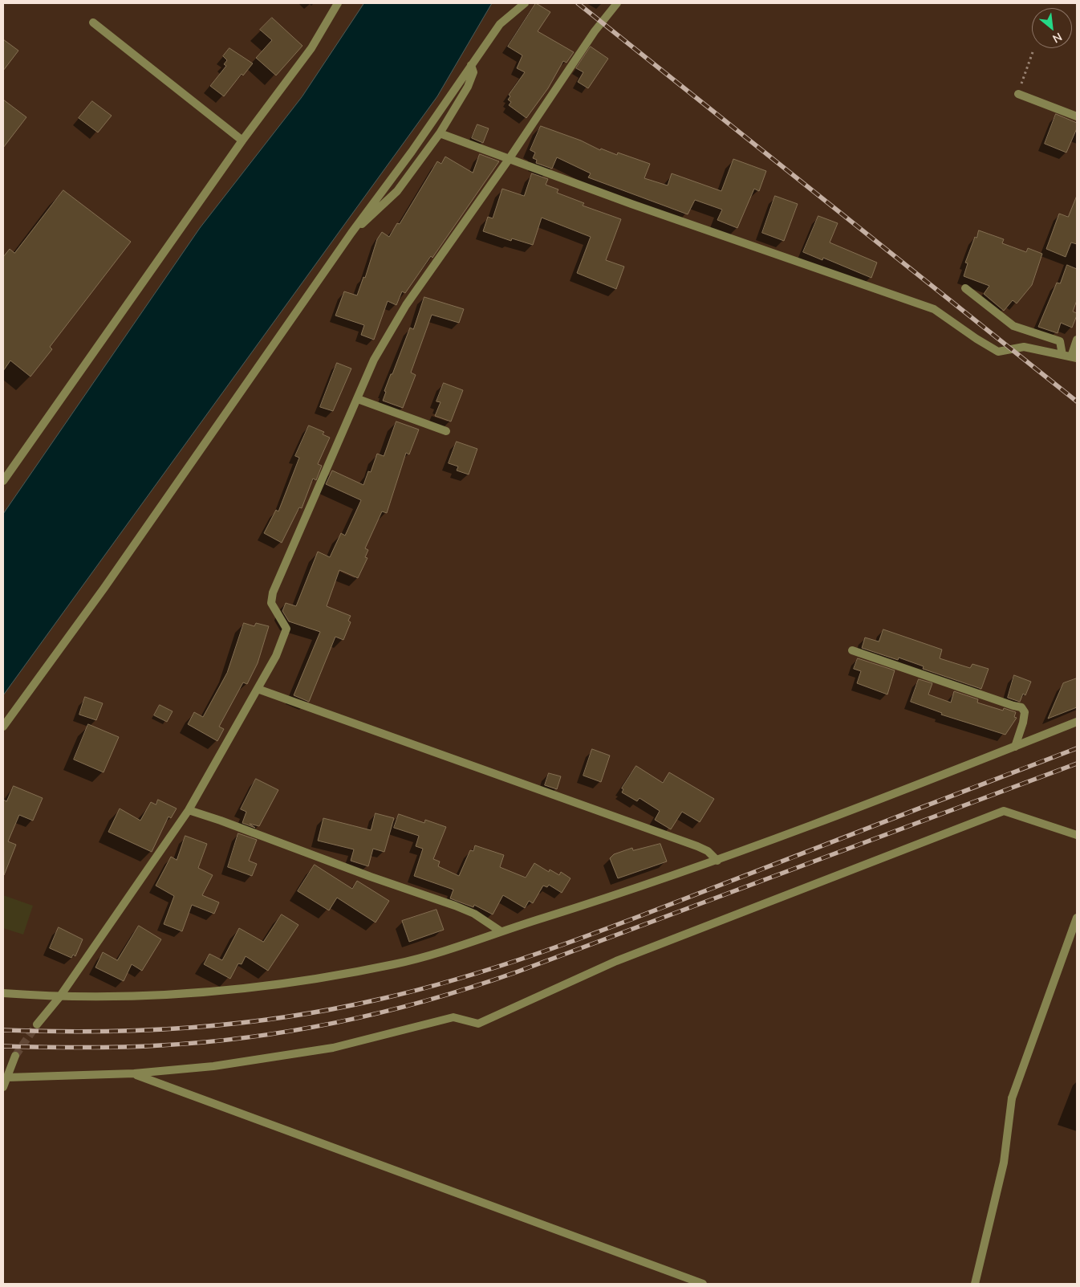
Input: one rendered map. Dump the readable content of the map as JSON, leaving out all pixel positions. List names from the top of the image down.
{
  "north": "bottom right"
}
